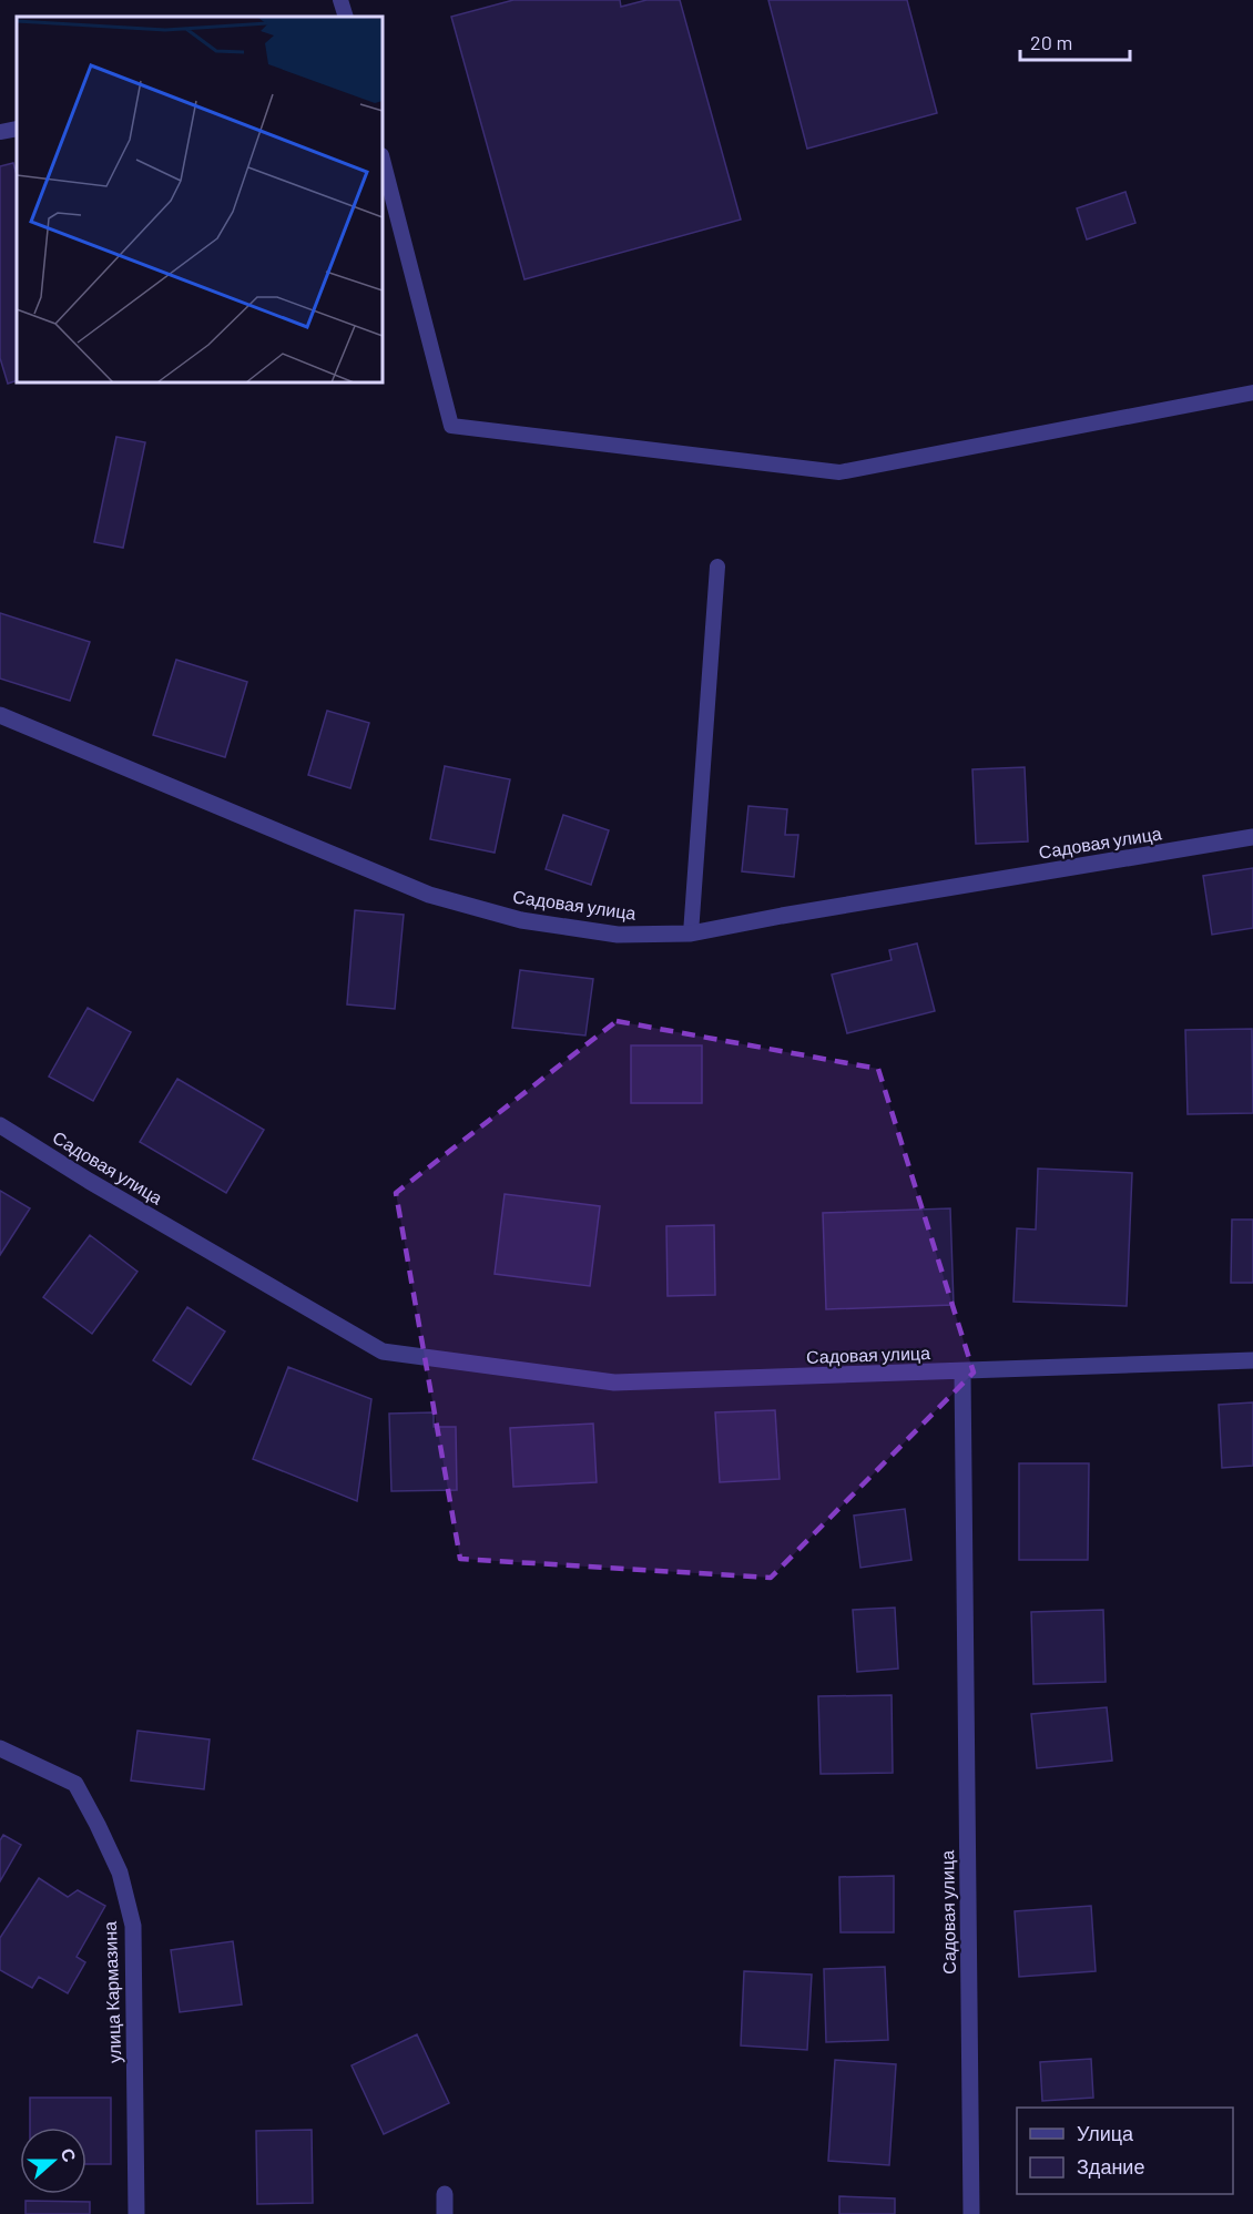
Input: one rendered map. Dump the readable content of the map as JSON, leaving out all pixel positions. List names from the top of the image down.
{
  "streets": {
    "street": ["Садовая улица", "улица Кармазина"]
  },
  "legend": ["Улица", "Здание"],
  "scale_bar": "20 m",
  "north": "right"
}
